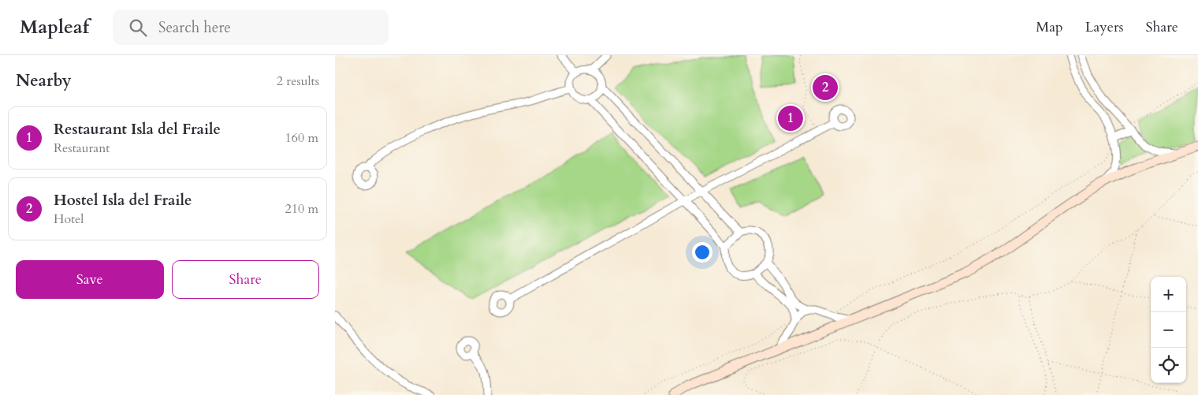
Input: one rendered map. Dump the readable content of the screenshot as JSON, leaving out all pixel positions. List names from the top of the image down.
{
  "page": {
    "header": "Mapleaf",
    "search": "Search here",
    "nav": ["Map", "Layers", "Share"],
    "heading": ["Nearby", "2 results"],
    "pins": ["2", "1"],
    "list": [
      {
        "mark": "1",
        "name": "Restaurant Isla del Fraile",
        "note": "Restaurant",
        "value": "160 m"
      },
      {
        "mark": "2",
        "name": "Hostel Isla del Fraile",
        "note": "Hotel",
        "value": "210 m"
      }
    ],
    "buttons": ["Save", "Share"],
    "map_buttons": ["+", "−"]
  }
}
